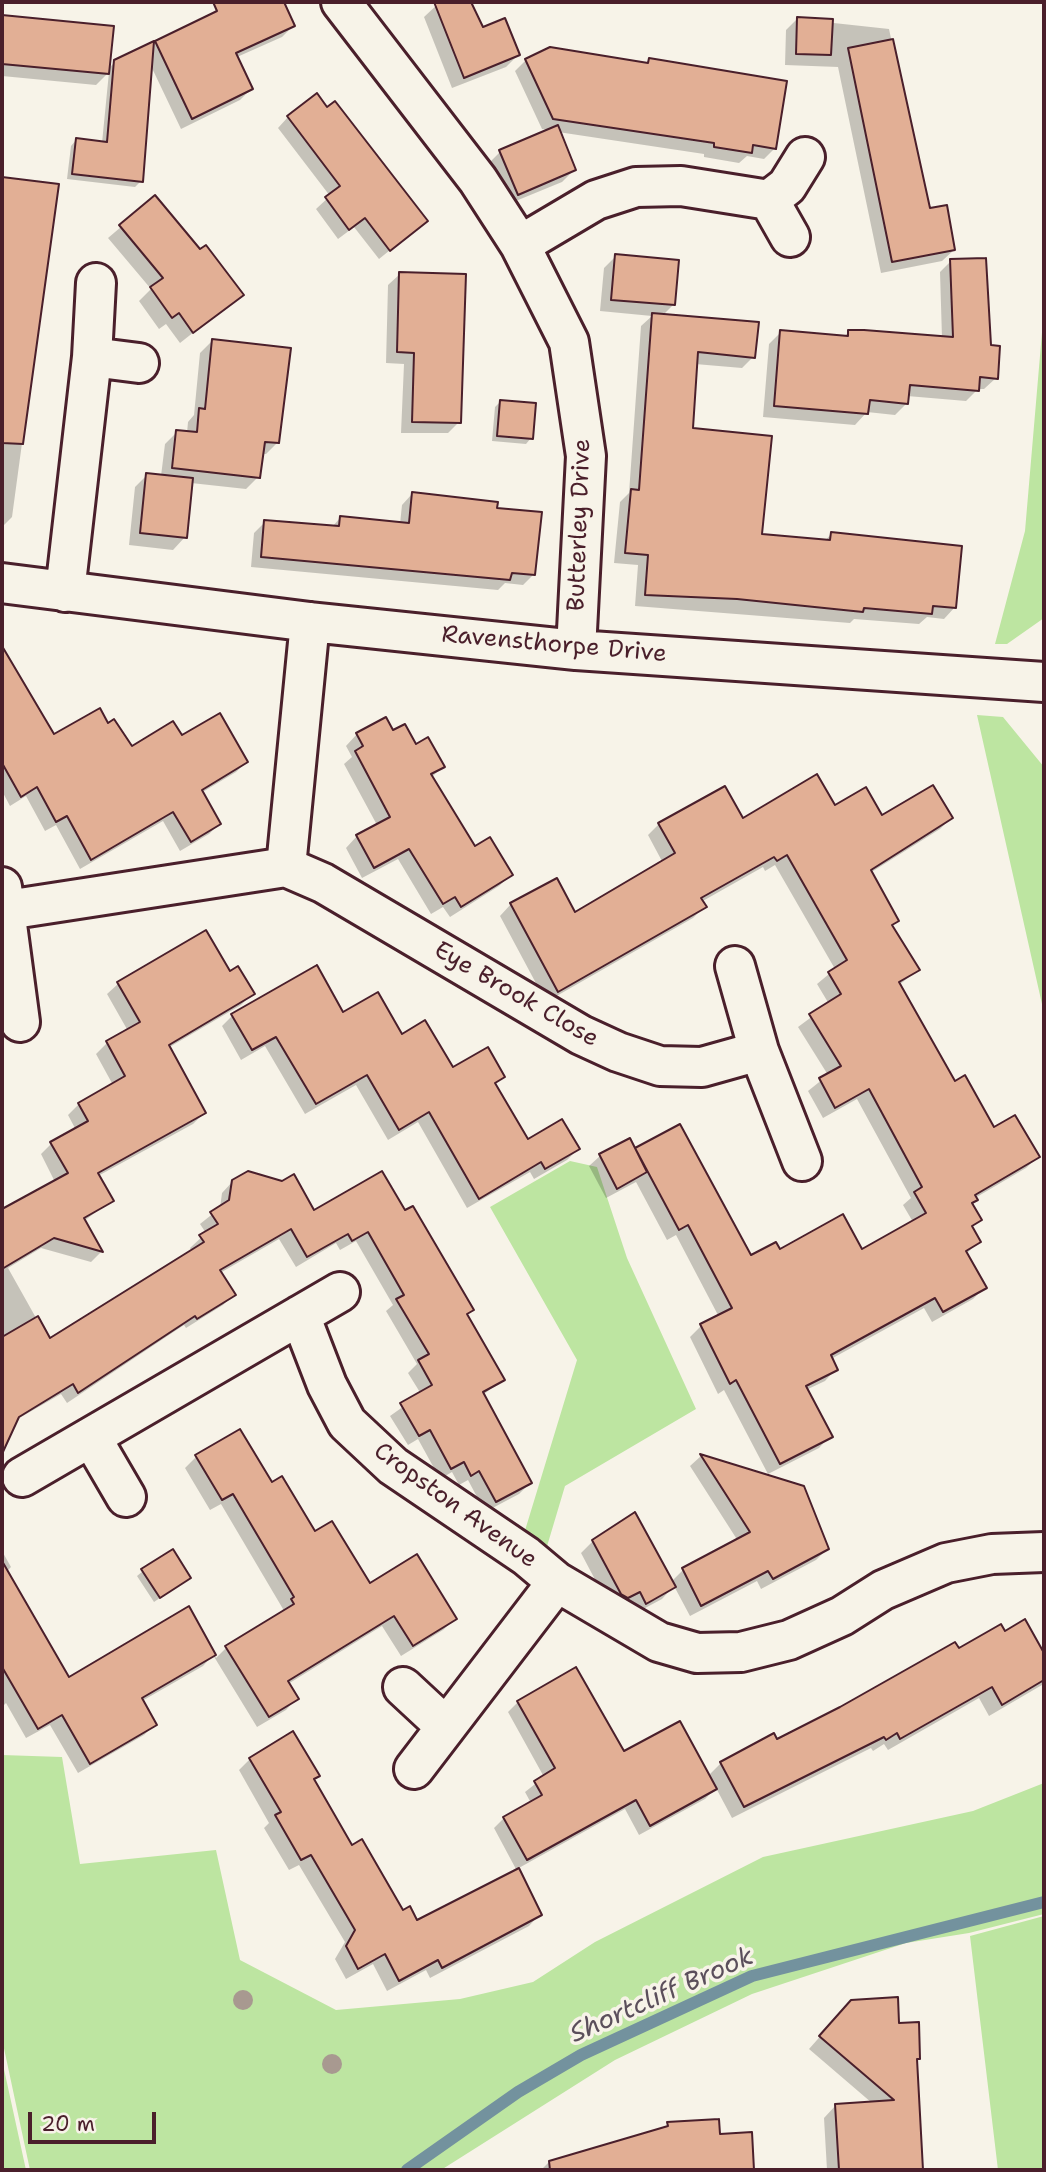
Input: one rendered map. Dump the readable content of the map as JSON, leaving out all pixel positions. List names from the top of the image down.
{
  "streets": {
    "street": [
      "Butterley Drive",
      "Ravensthorpe Drive",
      "Eye Brook Close",
      "Cropston Avenue"
    ]
  },
  "crossings": [
    ["Butterley Drive", "Ravensthorpe Drive"]
  ],
  "water": ["Shortcliff Brook"],
  "scale_bar": "20 m"
}
